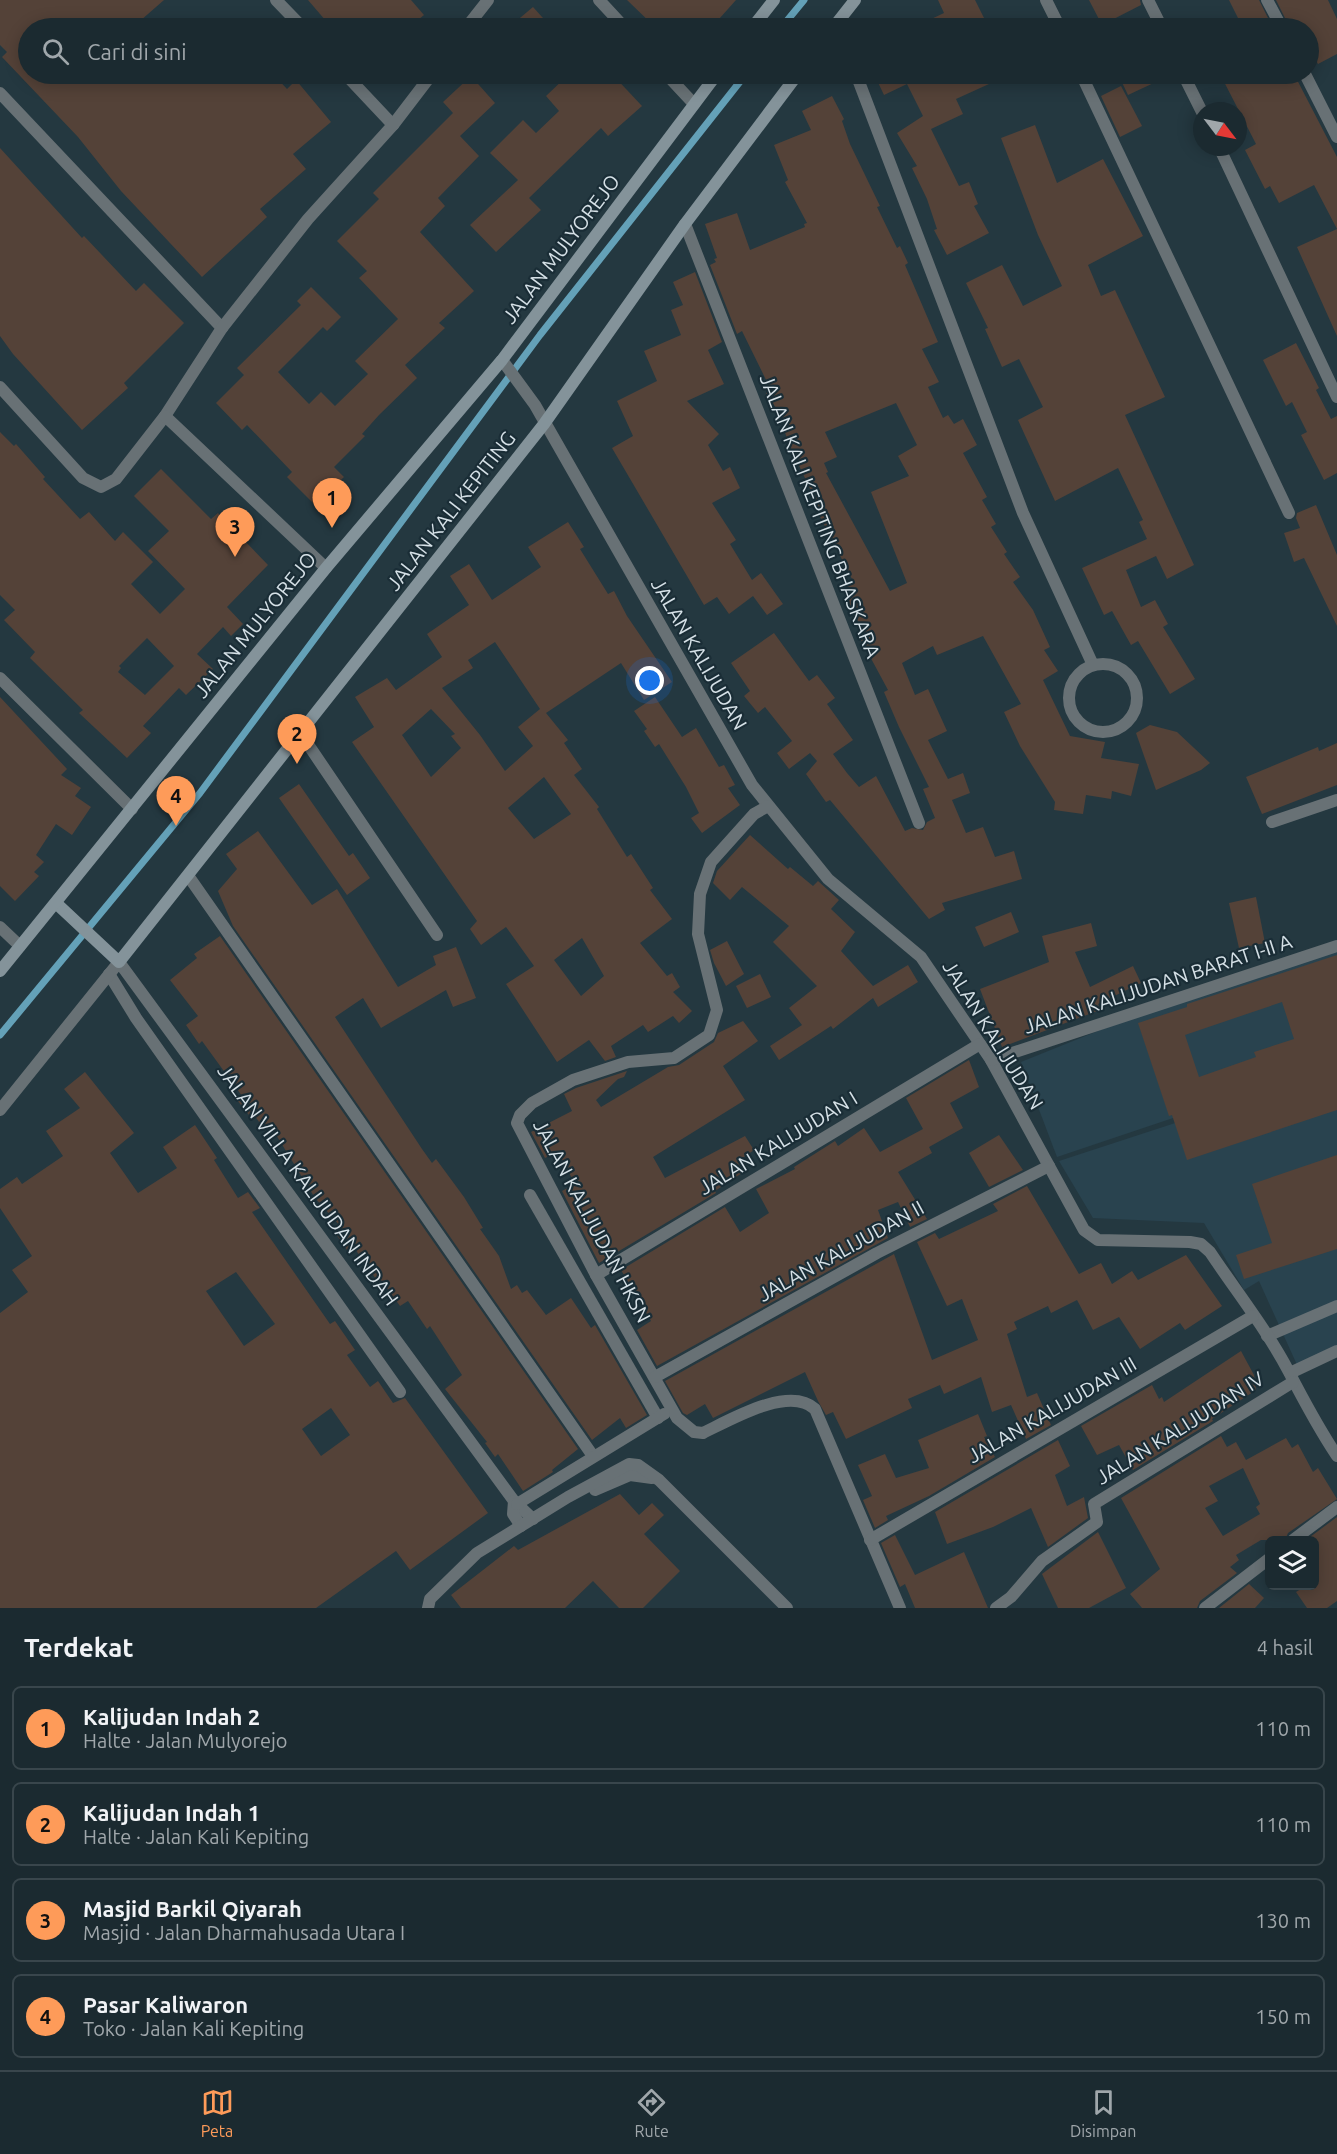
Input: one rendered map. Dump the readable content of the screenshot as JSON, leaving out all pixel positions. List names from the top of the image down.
{
  "streets": {
    "main road": ["JALAN MULYOREJO", "JALAN KALI KEPITING", "JALAN VILLA KALIJUDAN INDAH"],
    "street": [
      "JALAN KALI KEPITING BHASKARA",
      "JALAN KALIJUDAN",
      "JALAN KALIJUDAN BARAT I-II A",
      "JALAN KALIJUDAN I",
      "JALAN KALIJUDAN HKSN",
      "JALAN KALIJUDAN II",
      "JALAN KALIJUDAN III",
      "JALAN KALIJUDAN IV"
    ]
  },
  "crossings": [
    ["JALAN MULYOREJO", "JALAN KALIJUDAN"],
    ["JALAN MULYOREJO", "JALAN VILLA KALIJUDAN INDAH"],
    ["JALAN KALI KEPITING", "JALAN KALI KEPITING BHASKARA"],
    ["JALAN KALI KEPITING", "JALAN KALIJUDAN"],
    ["JALAN KALI KEPITING", "JALAN VILLA KALIJUDAN INDAH"],
    ["JALAN KALIJUDAN", "JALAN KALIJUDAN BARAT I-II A"],
    ["JALAN KALIJUDAN", "JALAN KALIJUDAN I"],
    ["JALAN KALIJUDAN", "JALAN KALIJUDAN HKSN"],
    ["JALAN KALIJUDAN", "JALAN KALIJUDAN II"],
    ["JALAN KALIJUDAN", "JALAN KALIJUDAN III"],
    ["JALAN KALIJUDAN", "JALAN KALIJUDAN IV"],
    ["JALAN KALIJUDAN I", "JALAN KALIJUDAN HKSN"],
    ["JALAN KALIJUDAN HKSN", "JALAN KALIJUDAN II"],
    ["JALAN KALIJUDAN HKSN", "JALAN KALIJUDAN III"]
  ],
  "north": "bottom right",
  "page": {
    "search": "Cari di sini",
    "pins": [
      "1",
      "3",
      "2",
      "4"
    ],
    "heading": ["Terdekat", "4 hasil"],
    "list": [
      {
        "mark": "1",
        "name": "Kalijudan Indah 2",
        "note": "Halte · Jalan Mulyorejo",
        "value": "110 m"
      },
      {
        "mark": "2",
        "name": "Kalijudan Indah 1",
        "note": "Halte · Jalan Kali Kepiting",
        "value": "110 m"
      },
      {
        "mark": "3",
        "name": "Masjid Barkil Qiyarah",
        "note": "Masjid · Jalan Dharmahusada Utara I",
        "value": "130 m"
      },
      {
        "mark": "4",
        "name": "Pasar Kaliwaron",
        "note": "Toko · Jalan Kali Kepiting",
        "value": "150 m"
      }
    ],
    "nav": ["Peta", "Rute", "Disimpan"]
  }
}
